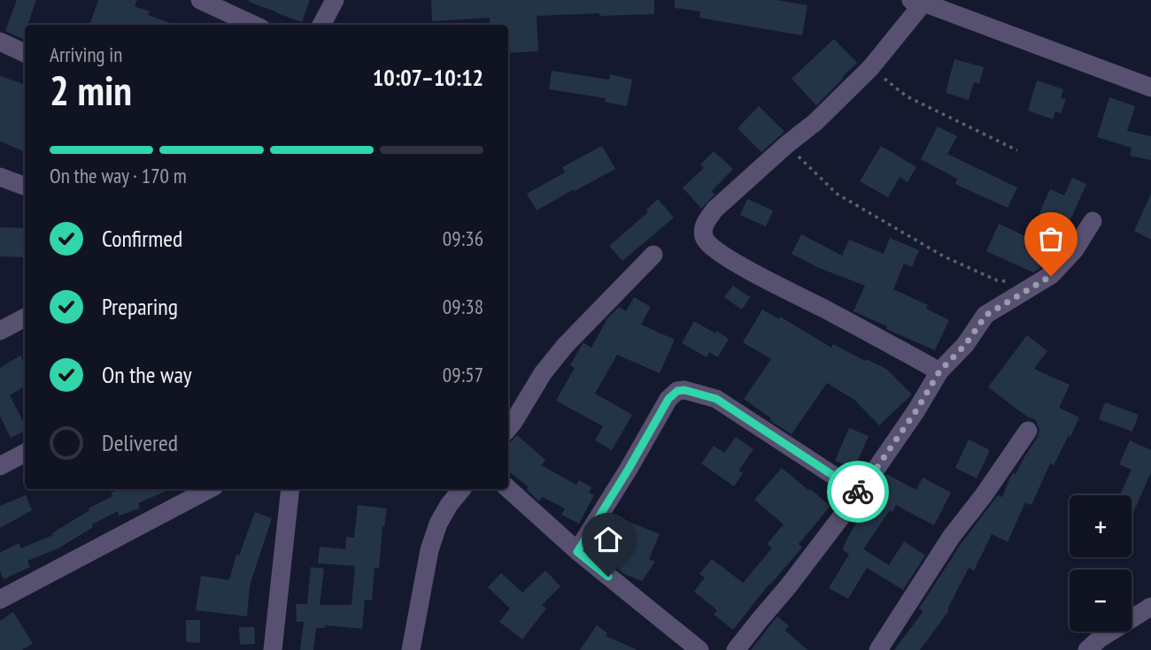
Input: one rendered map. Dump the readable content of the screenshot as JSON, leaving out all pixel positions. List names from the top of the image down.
{
  "page": {
    "heading": ["2 min", "Arriving in", "10:07–10:12"],
    "bar": "On the way · 170 m",
    "list": [
      ["Confirmed", "09:36"],
      ["Preparing", "09:38"],
      ["On the way", "09:57"],
      "Delivered"
    ],
    "map_buttons": ["+", "−"]
  }
}
